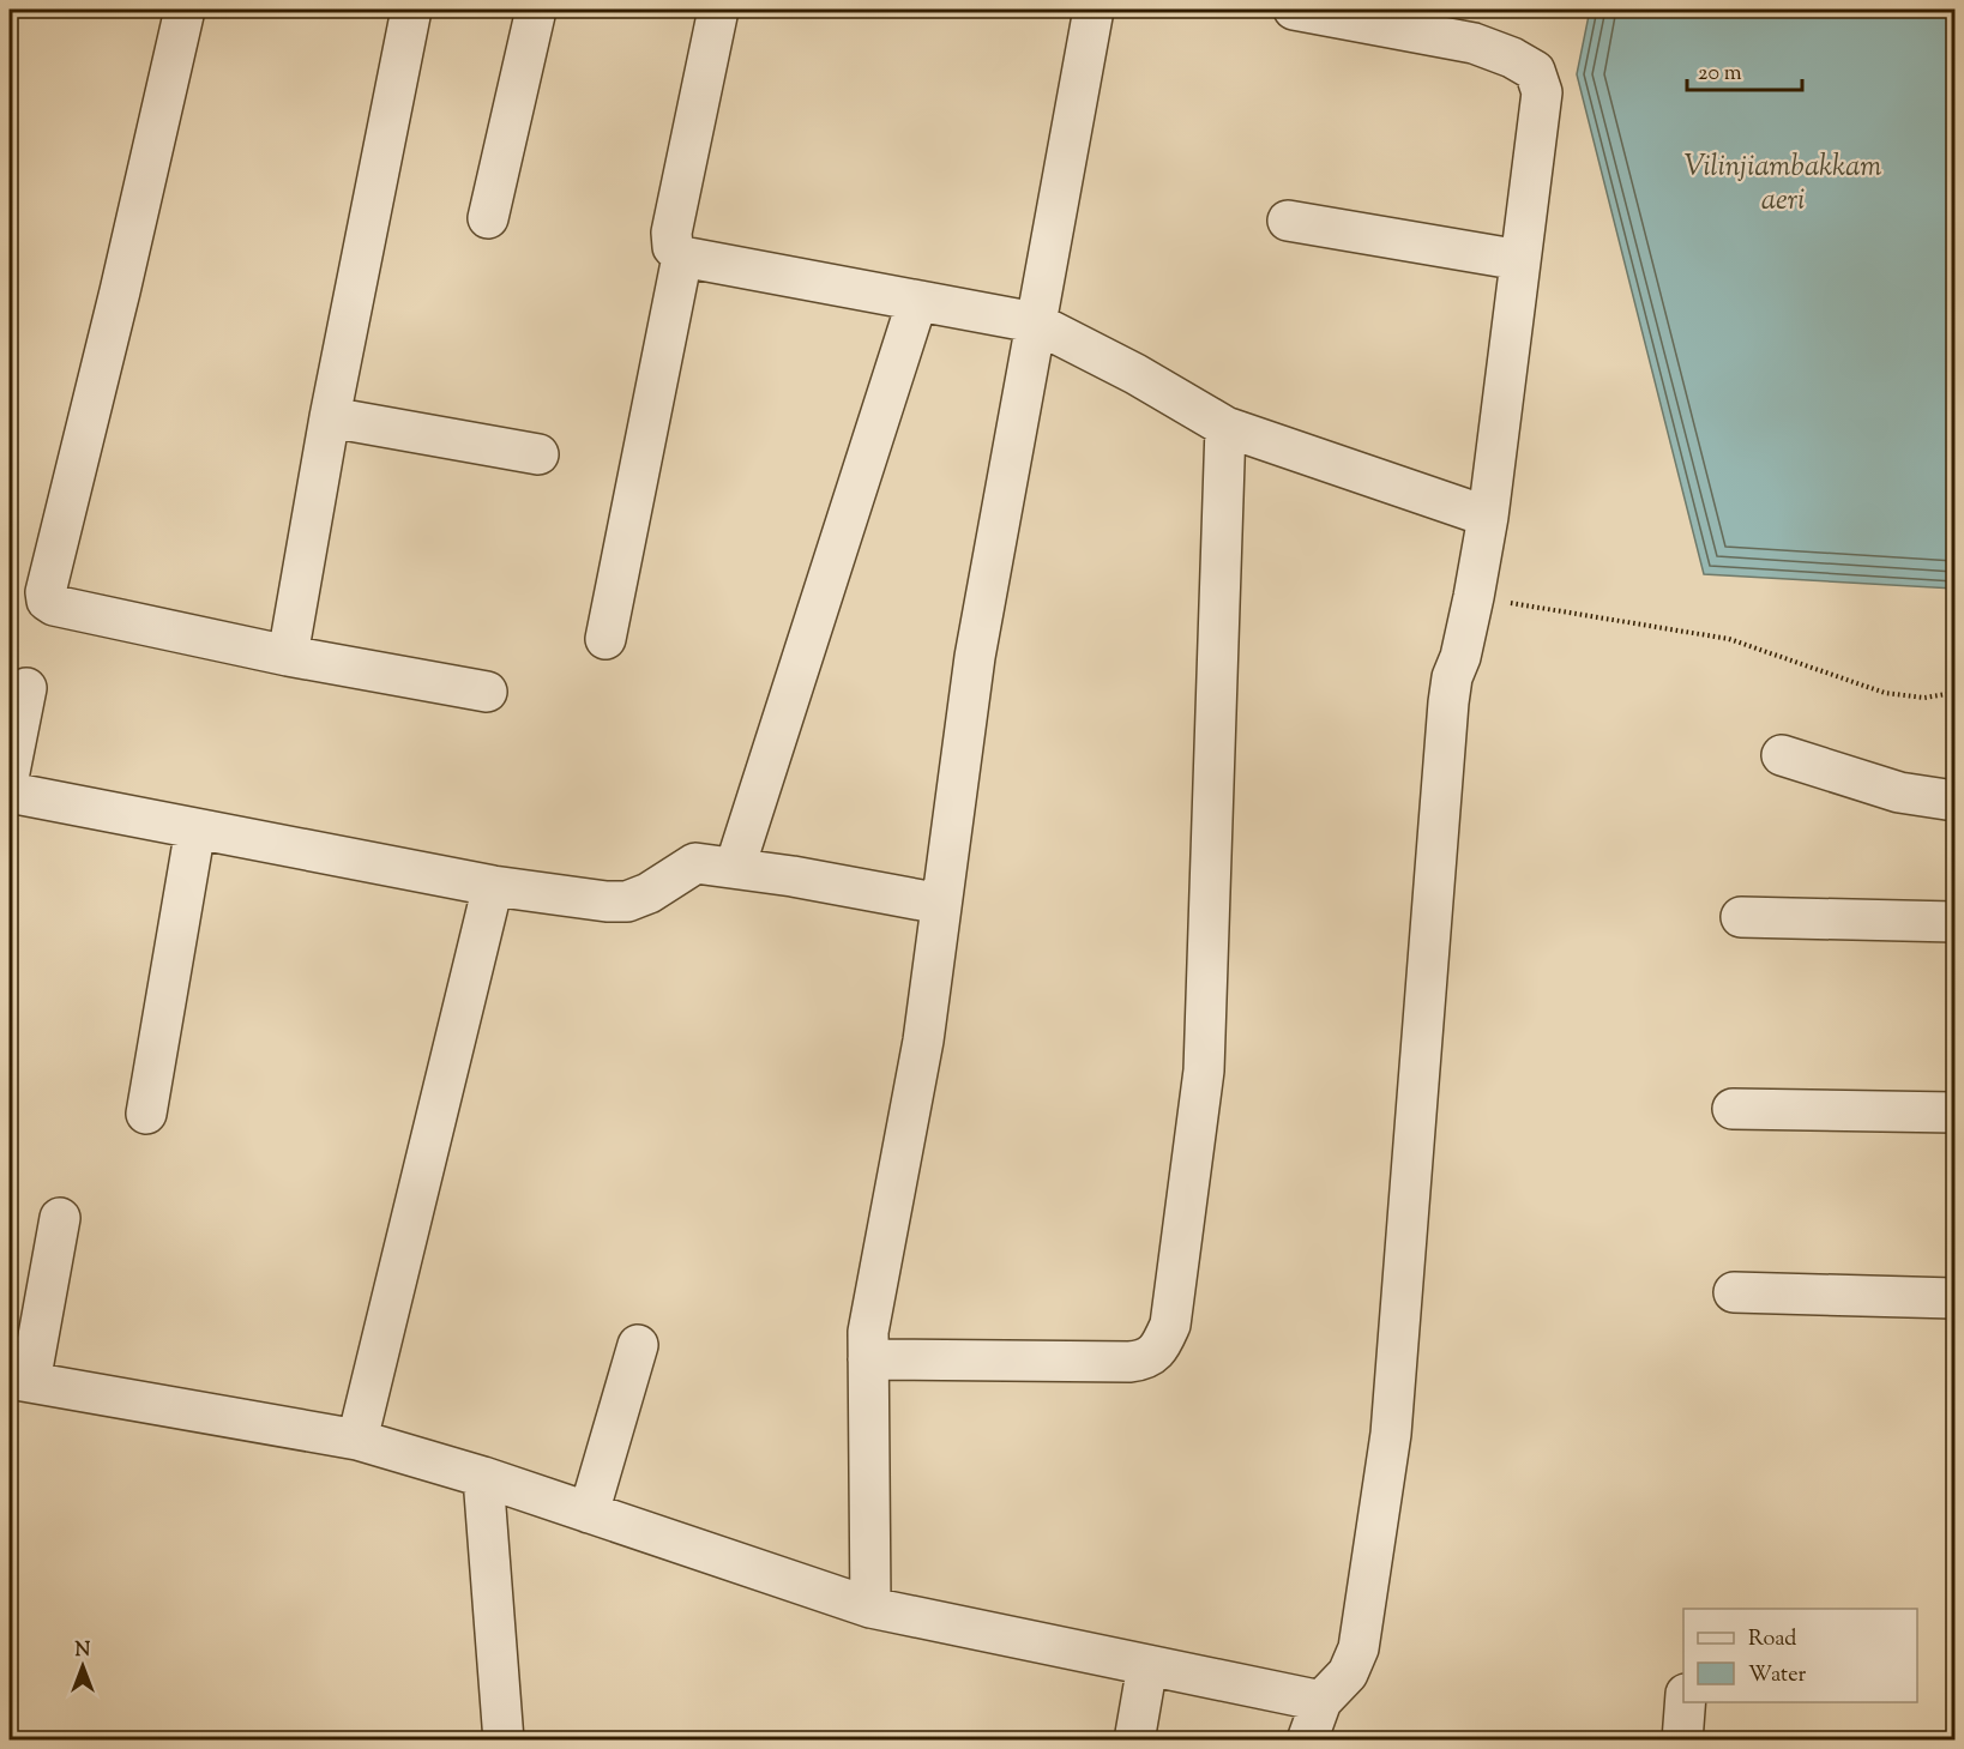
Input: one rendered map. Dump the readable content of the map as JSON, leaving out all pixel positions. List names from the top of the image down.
{
  "water": ["Vilinjiambakkam aeri"],
  "legend": ["Road", "Water"],
  "scale_bar": "20 m",
  "north": "top"
}
